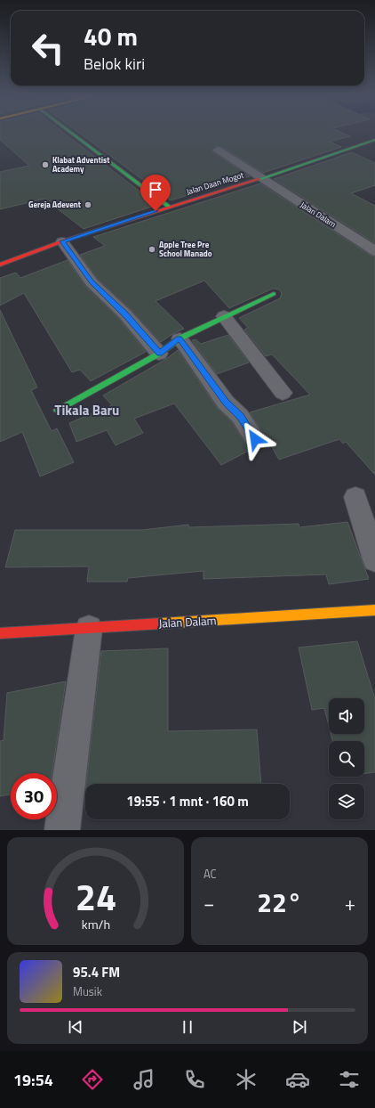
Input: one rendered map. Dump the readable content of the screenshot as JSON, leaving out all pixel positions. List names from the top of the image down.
{
  "streets": {
    "street": ["Jalan Daan Mogot", "Jalan Dalam"]
  },
  "crossings": [
    ["Jalan Daan Mogot", "Jalan Dalam"]
  ],
  "districts": ["Tikala Baru"],
  "places": ["Klabat Adventist Academy", "Gereja Adevent", "Apple Tree Pre School Manado"],
  "page": {
    "turn": ["40 m", "Belok kiri"],
    "limit": "30",
    "trip": "19:55 · 1 mnt · 160 m",
    "tile": "AC",
    "heat": ["−", "22°", "+"],
    "song": ["95.4 FM", "Musik"],
    "tabs": "19:54",
    "gauge": ["24", "km/h"]
  }
}
